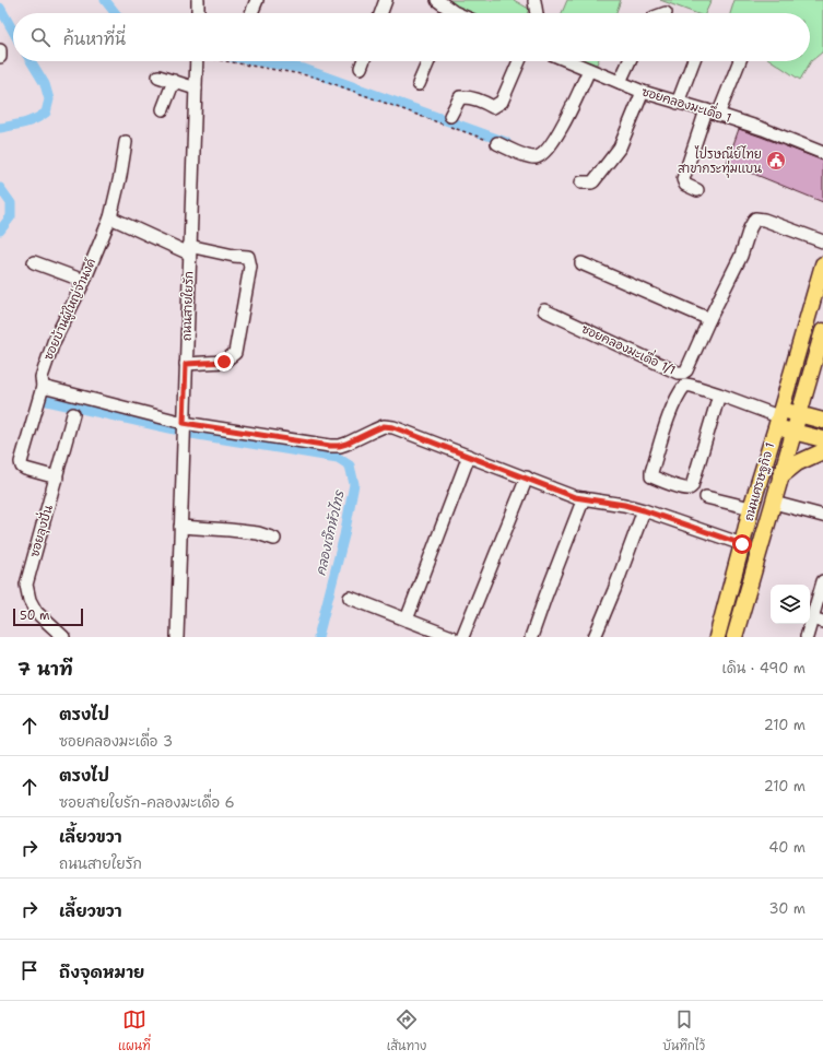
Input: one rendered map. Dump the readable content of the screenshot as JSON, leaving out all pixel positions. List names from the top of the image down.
{
  "streets": {
    "main road": ["ถนนเศรษฐกิจ 1"],
    "street": [
      "ซอยคลองมะเดื่อ 1",
      "ถนนสายใยรัก",
      "ซอยบ้านผู้ใหญ่จำนงค์",
      "ซอยคลองมะเดื่อ 1/1",
      "ซอยลุงปั่น"
    ]
  },
  "crossings": [
    ["ซอยบ้านผู้ใหญ่จำนงค์", "ซอยลุงปั่น"]
  ],
  "water": ["คลองเจ๊กหัวไทร"],
  "places": {
    "public building": ["ไปรษณีย์ไทย สาขากระทุ่มแบน"]
  },
  "scale_bar": "50 m",
  "page": {
    "search": "ค้นหาที่นี่",
    "scale": "50 m",
    "heading": ["7 นาที", "เดิน · 490 m"],
    "list": [
      ["ตรงไป", "ซอยคลองมะเดื่อ 3", "210 m"],
      ["ตรงไป", "ซอยสายใยรัก-คลองมะเดื่อ 6", "210 m"],
      ["เลี้ยวขวา", "ถนนสายใยรัก", "40 m"],
      ["เลี้ยวขวา", "30 m"],
      "ถึงจุดหมาย"
    ],
    "nav": ["แผนที่", "เส้นทาง", "บันทึกไว้"]
  }
}
